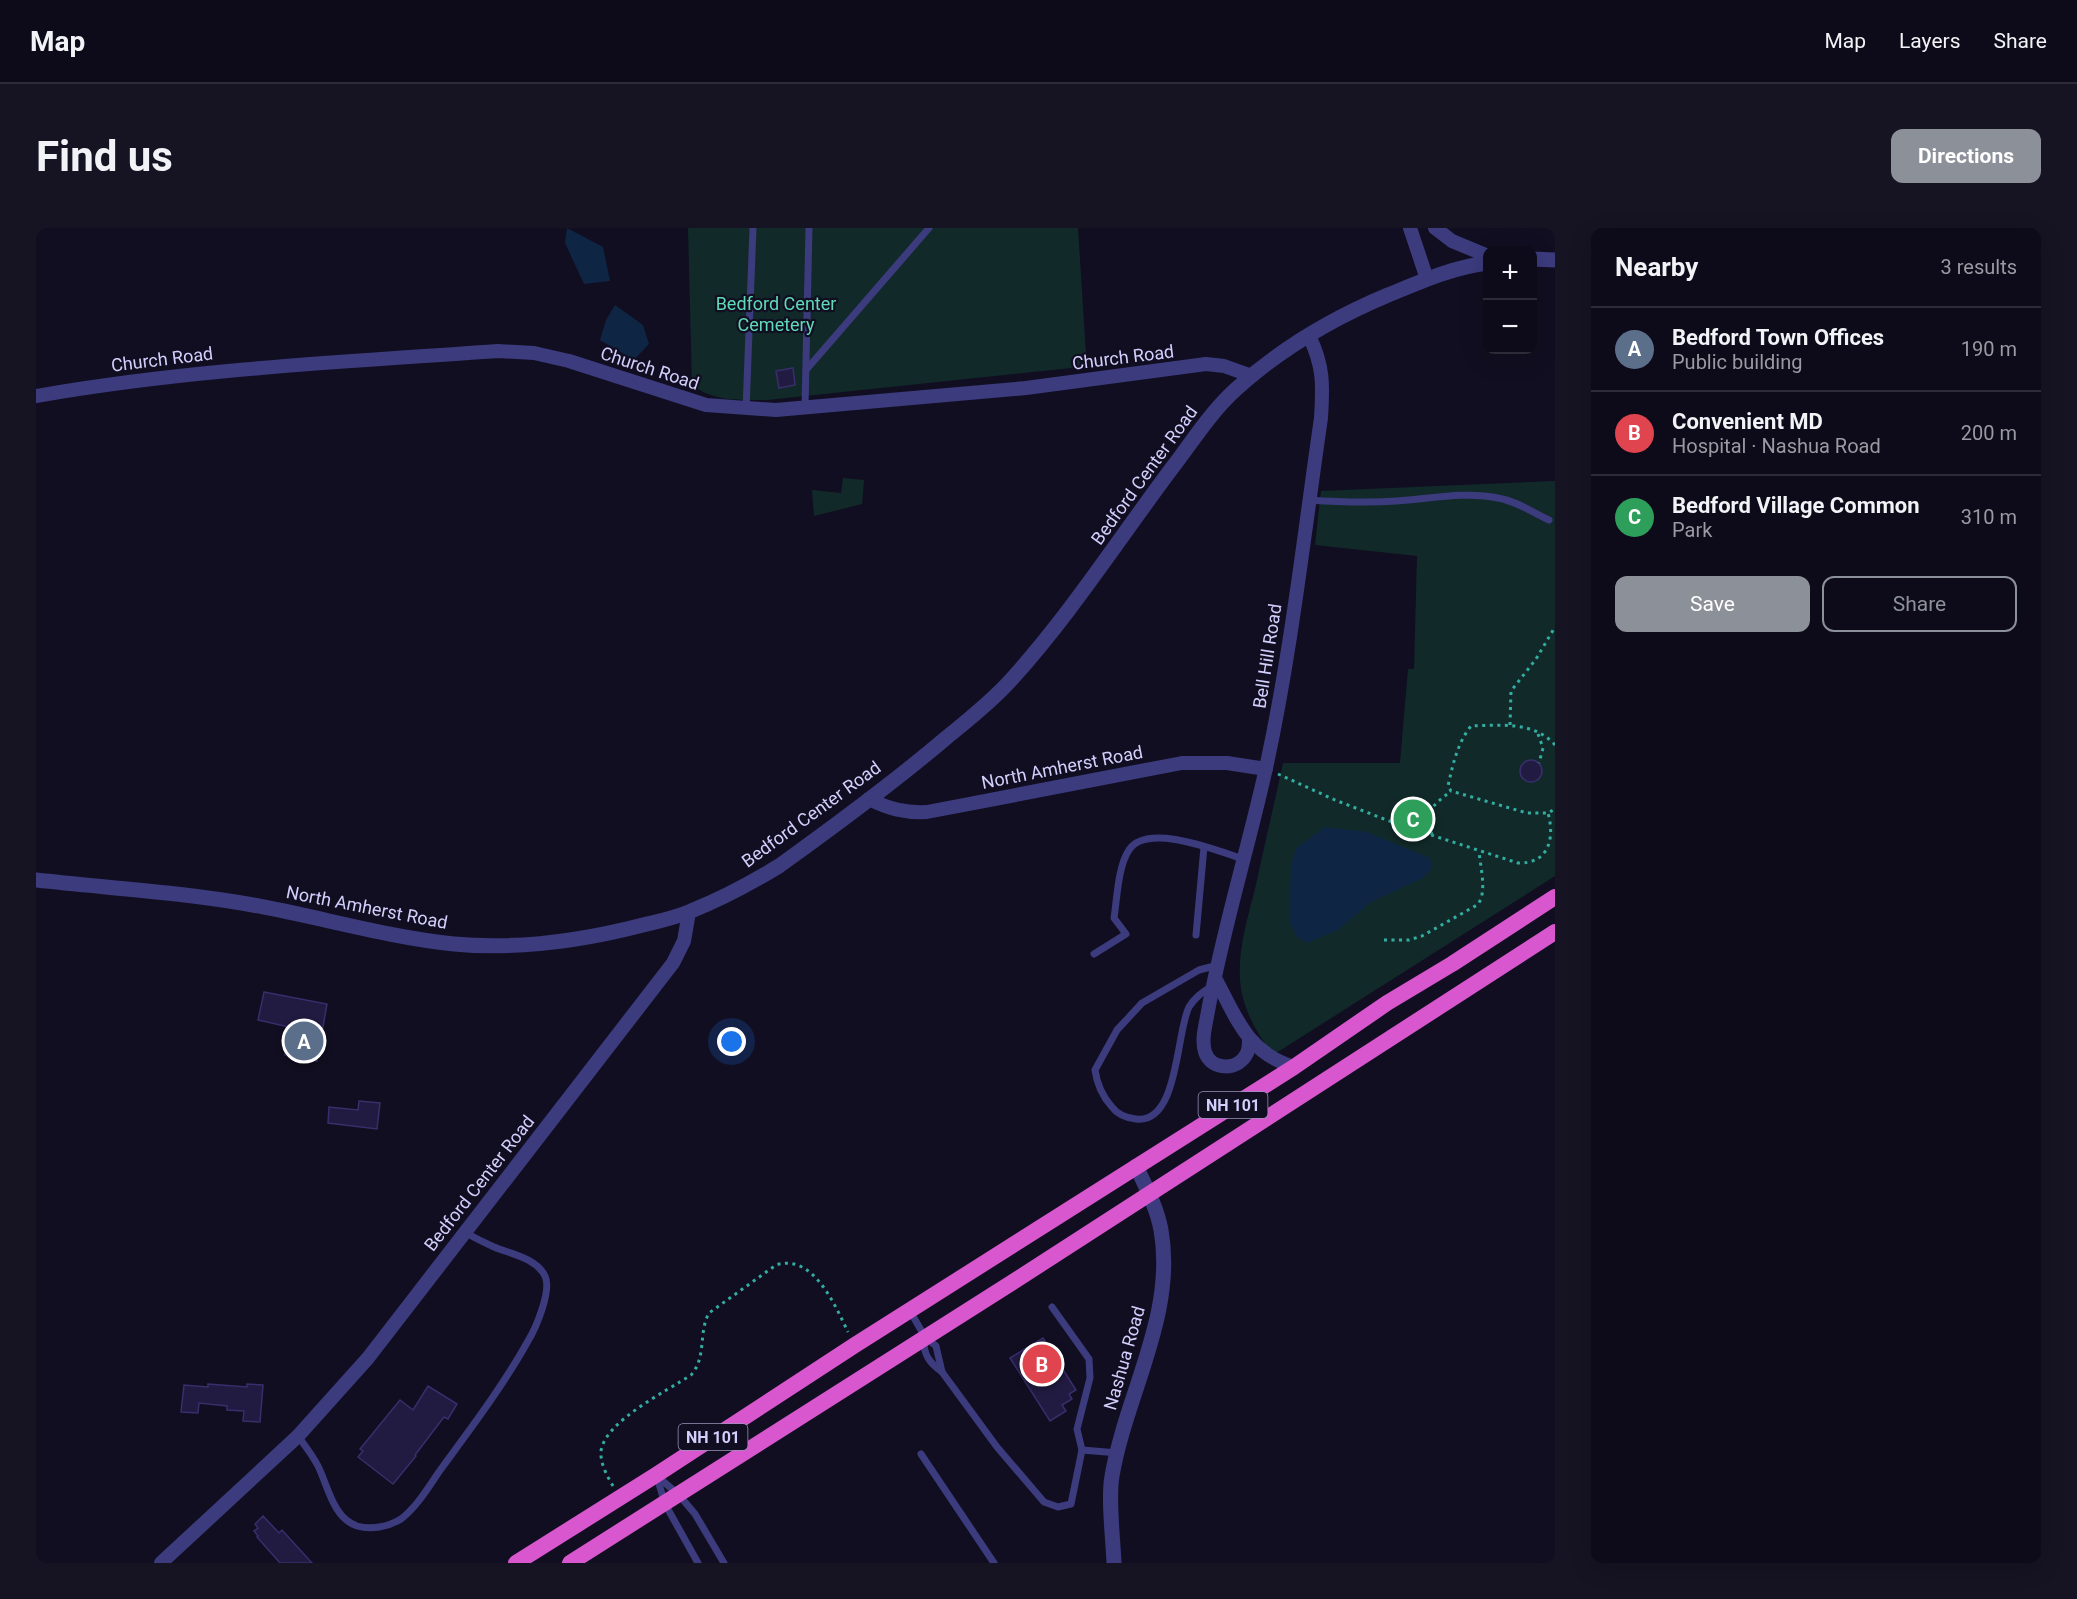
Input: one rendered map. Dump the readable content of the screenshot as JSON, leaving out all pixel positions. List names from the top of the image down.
{
  "streets": {
    "highway": ["NH 101"],
    "street": [
      "Church Road",
      "Bedford Center Road",
      "Bell Hill Road",
      "North Amherst Road",
      "Nashua Road"
    ]
  },
  "crossings": [
    ["Church Road", "Bedford Center Road"],
    ["Bedford Center Road", "Bell Hill Road"],
    ["Bedford Center Road", "North Amherst Road"],
    ["Bell Hill Road", "North Amherst Road"],
    ["NH 101", "Nashua Road"]
  ],
  "parks": ["Bedford Center Cemetery"],
  "page": {
    "header": "Map",
    "nav": ["Map", "Layers", "Share"],
    "buttons": [
      "Directions",
      ["Save", "Share"]
    ],
    "title": "Find us",
    "heading": ["Nearby", "3 results"],
    "map_buttons": ["+", "−"],
    "list": [
      {
        "mark": "A",
        "name": "Bedford Town Offices",
        "note": "Public building",
        "value": "190 m"
      },
      {
        "mark": "B",
        "name": "Convenient MD",
        "note": "Hospital · Nashua Road",
        "value": "200 m"
      },
      {
        "mark": "C",
        "name": "Bedford Village Common",
        "note": "Park",
        "value": "310 m"
      }
    ],
    "pins": ["C", "A", "B"]
  }
}
